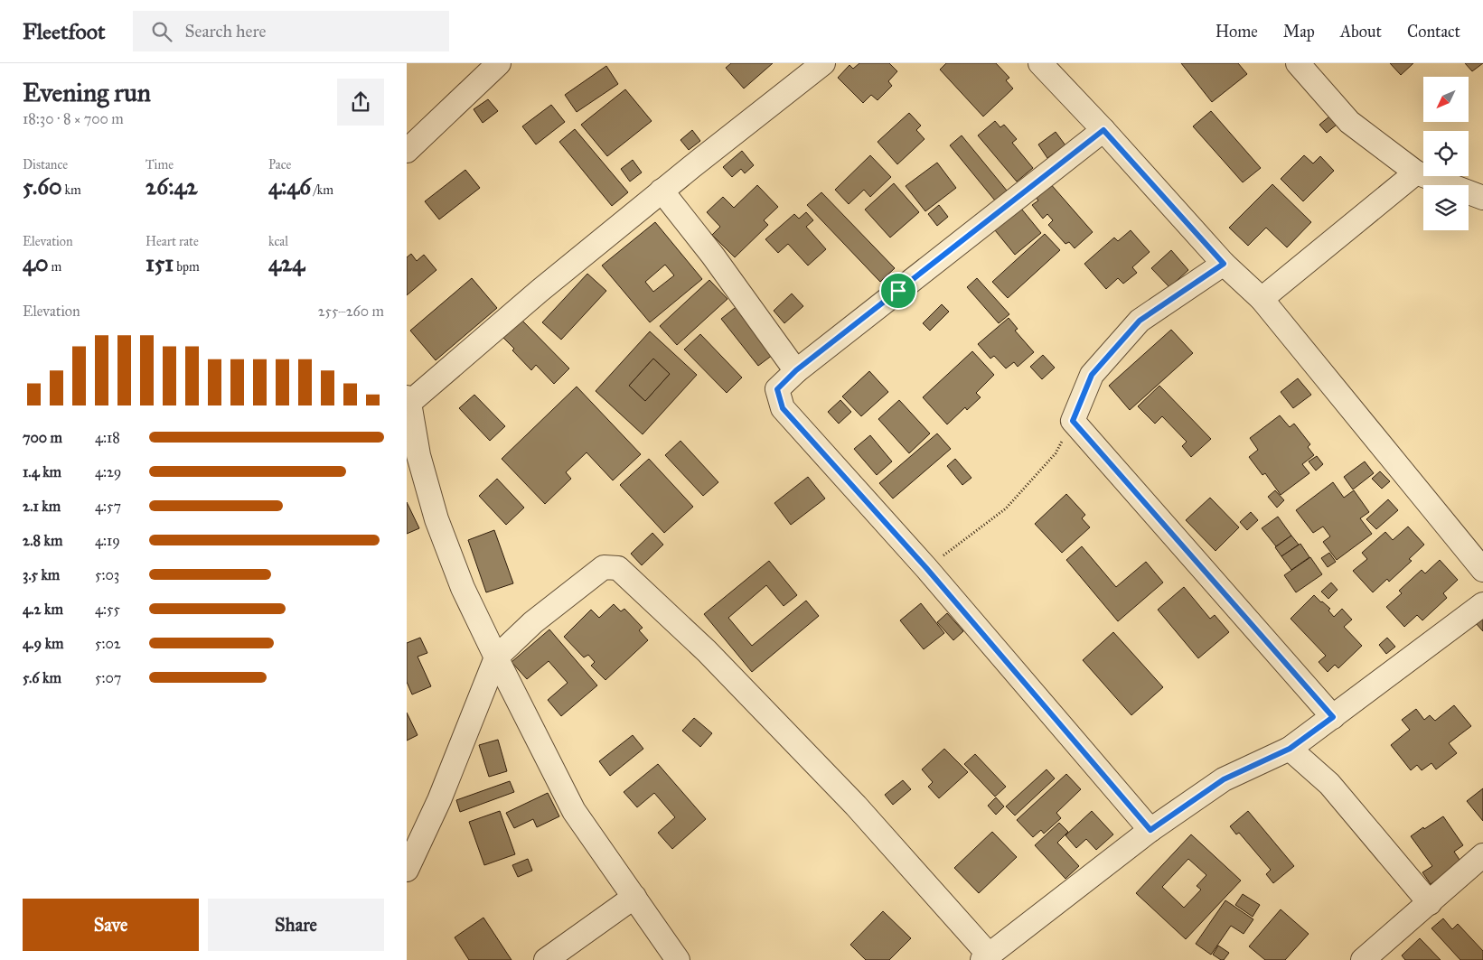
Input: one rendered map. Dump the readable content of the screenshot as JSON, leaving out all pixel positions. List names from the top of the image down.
{
  "north": "bottom left",
  "page": {
    "header": "Fleetfoot",
    "search": "Search here",
    "nav": [
      "Home",
      "Map",
      "About",
      "Contact"
    ],
    "heading": ["Evening run", "18:30 · 8 × 700 m"],
    "stats": [
      ["Distance", "5.60 km"],
      ["Time", "26:42"],
      ["Pace", "4:46 /km"],
      ["Elevation", "40 m"],
      ["Heart rate", "151 bpm"],
      ["kcal", "424"]
    ],
    "chart": ["Elevation", "255–260 m"],
    "list": [
      {
        "name": "700 m",
        "note": "4:18"
      },
      {
        "name": "1.4 km",
        "note": "4:29"
      },
      {
        "name": "2.1 km",
        "note": "4:57"
      },
      {
        "name": "2.8 km",
        "note": "4:19"
      },
      {
        "name": "3.5 km",
        "note": "5:03"
      },
      {
        "name": "4.2 km",
        "note": "4:55"
      },
      {
        "name": "4.9 km",
        "note": "5:02"
      },
      {
        "name": "5.6 km",
        "note": "5:07"
      }
    ],
    "buttons": ["Save", "Share"]
  }
}
